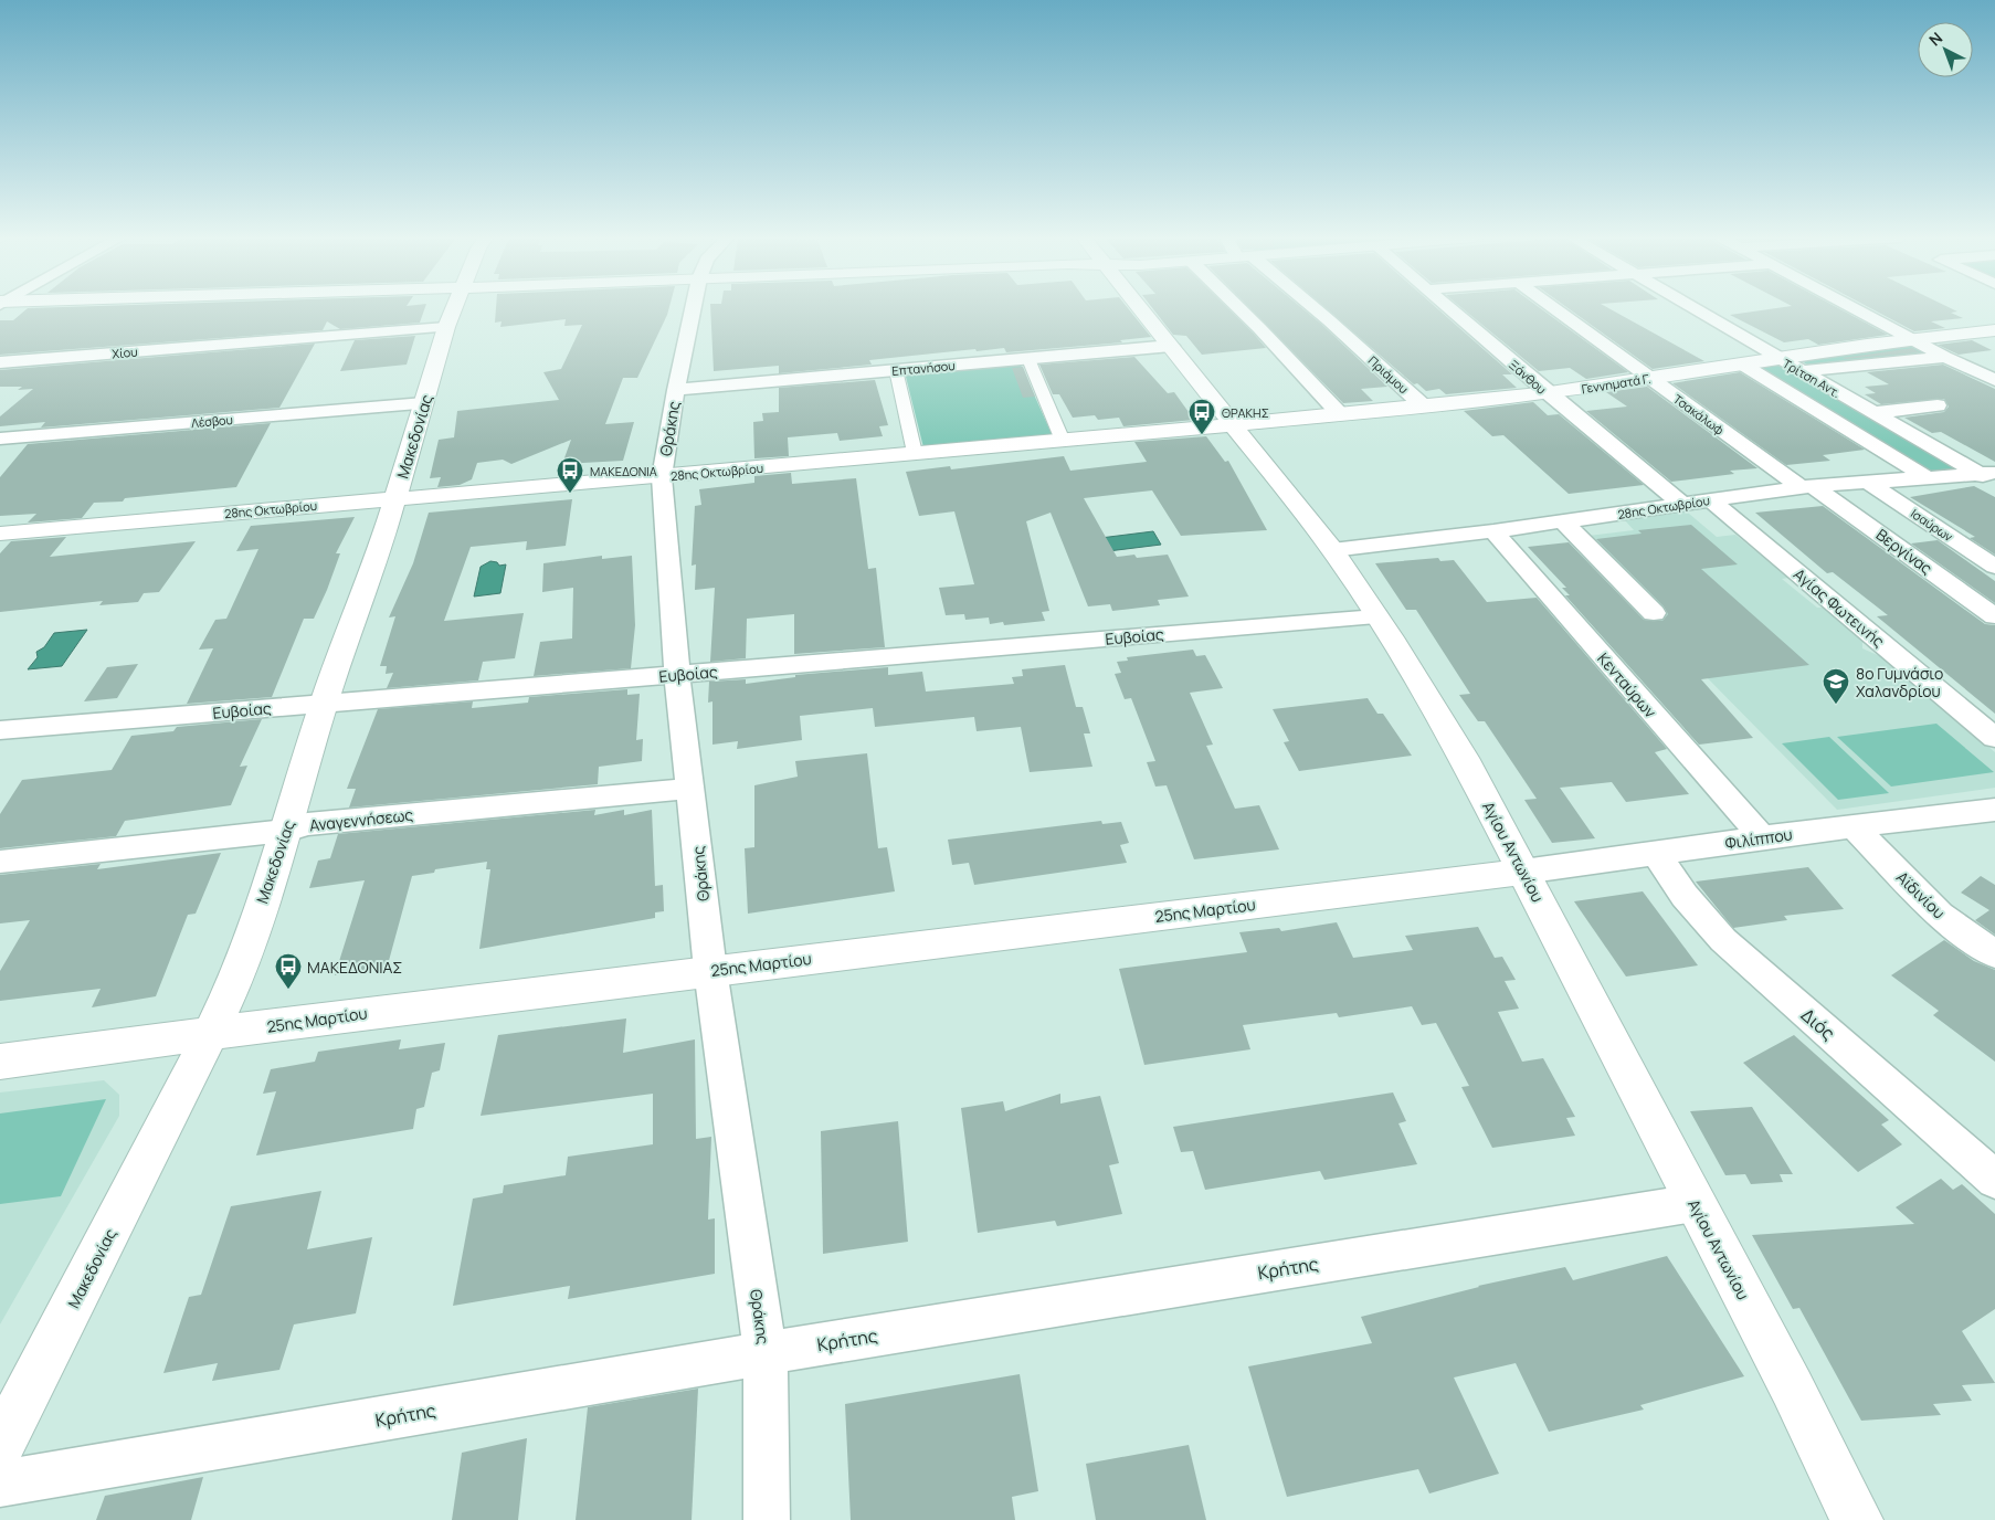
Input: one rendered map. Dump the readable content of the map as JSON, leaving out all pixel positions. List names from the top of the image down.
{
  "streets": {
    "street": [
      "Χίου",
      "Επτανήσου",
      "Πριάμου",
      "Ξάνθου",
      "Τρίτση Αντ.",
      "Γεννηματά Γ.",
      "Τσακάλωφ",
      "Λέσβου",
      "Θράκης",
      "Μακεδονίας",
      "28ης Οκτωβρίου",
      "Ισαύρων",
      "Βεργίνας",
      "Αγίας Φωτεινής",
      "Ευβοίας",
      "Κενταύρων",
      "Αναγεννήσεως",
      "Φιλίππου",
      "Αγίου Αντωνίου",
      "Αϊδινίου",
      "25ης Μαρτίου",
      "Διός",
      "Κρήτης"
    ]
  },
  "crossings": [
    ["Χίου", "Μακεδονίας"],
    ["Επτανήσου", "Θράκης"],
    ["Επτανήσου", "Αγίου Αντωνίου"],
    ["Πριάμου", "Γεννηματά Γ."],
    ["Ξάνθου", "Γεννηματά Γ."],
    ["Ξάνθου", "28ης Οκτωβρίου"],
    ["Τρίτση Αντ.", "Γεννηματά Γ."],
    ["Τρίτση Αντ.", "28ης Οκτωβρίου"],
    ["Γεννηματά Γ.", "Τσακάλωφ"],
    ["Γεννηματά Γ.", "28ης Οκτωβρίου"],
    ["Γεννηματά Γ.", "Αγίου Αντωνίου"],
    ["Τσακάλωφ", "28ης Οκτωβρίου"],
    ["Τσακάλωφ", "Βεργίνας"],
    ["Λέσβου", "Μακεδονίας"],
    ["Θράκης", "28ης Οκτωβρίου"],
    ["Θράκης", "Ευβοίας"],
    ["Θράκης", "Αναγεννήσεως"],
    ["Θράκης", "25ης Μαρτίου"],
    ["Θράκης", "Κρήτης"],
    ["Μακεδονίας", "28ης Οκτωβρίου"],
    ["Μακεδονίας", "Ευβοίας"],
    ["Μακεδονίας", "Αναγεννήσεως"],
    ["Μακεδονίας", "25ης Μαρτίου"],
    ["28ης Οκτωβρίου", "Ισαύρων"],
    ["28ης Οκτωβρίου", "Βεργίνας"],
    ["28ης Οκτωβρίου", "Αγίας Φωτεινής"],
    ["28ης Οκτωβρίου", "Κενταύρων"],
    ["28ης Οκτωβρίου", "Αγίου Αντωνίου"],
    ["Ευβοίας", "Αγίου Αντωνίου"],
    ["Κενταύρων", "Φιλίππου"],
    ["Φιλίππου", "Αγίου Αντωνίου"],
    ["Φιλίππου", "Αϊδινίου"],
    ["Φιλίππου", "25ης Μαρτίου"],
    ["Φιλίππου", "Διός"],
    ["Αγίου Αντωνίου", "25ης Μαρτίου"],
    ["Αγίου Αντωνίου", "Κρήτης"]
  ],
  "places": {
    "bus stop": ["ΘΡΑΚΗΣ", "ΜΑΚΕΔΟΝΙΑ", "ΜΑΚΕΔΟΝΙΑΣ"],
    "school or university": ["8ο Γυμνάσιο Χαλανδρίου"]
  },
  "north": "top left"
}
